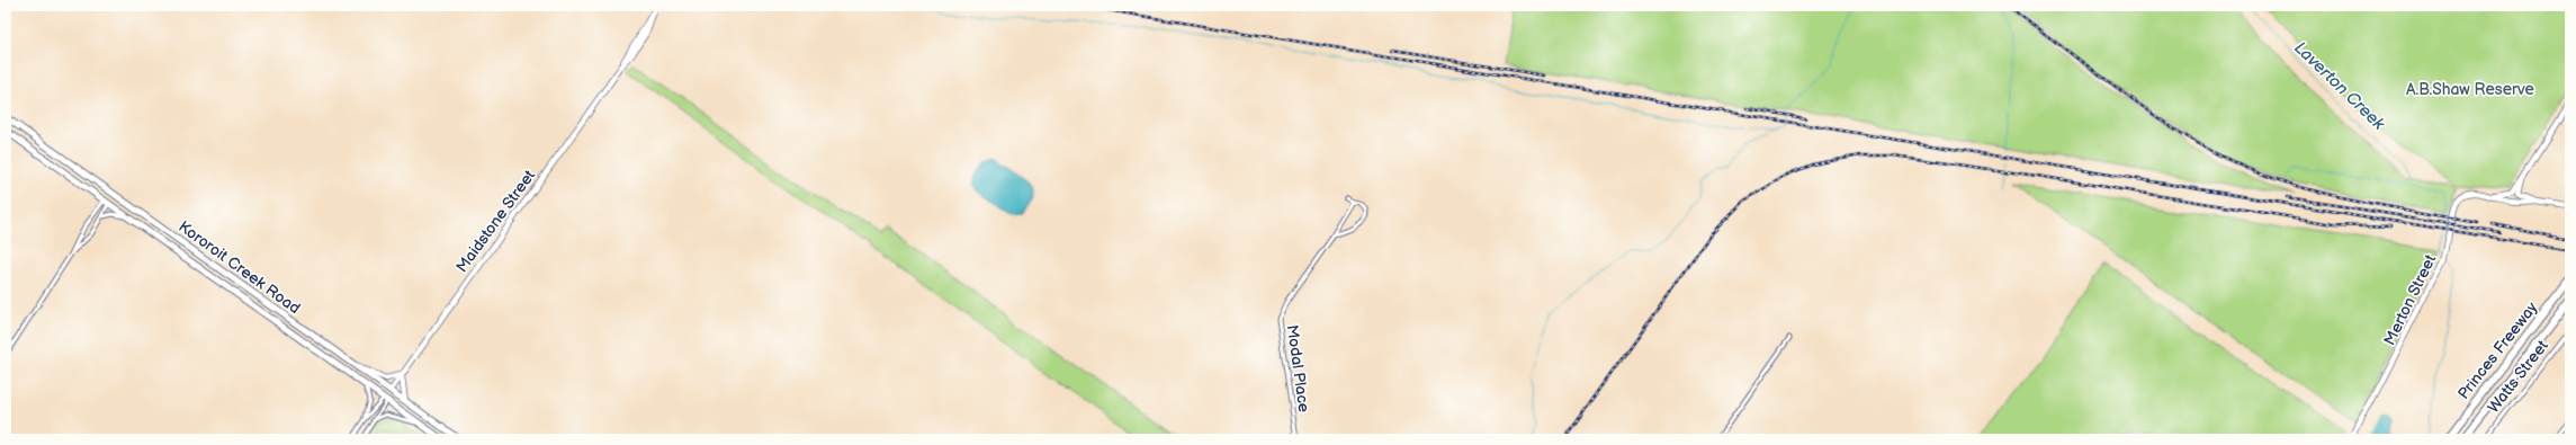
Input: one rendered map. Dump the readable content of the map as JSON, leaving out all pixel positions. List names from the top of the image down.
{
  "streets": {
    "highway": ["Princes Freeway"],
    "main road": ["Kororoit Creek Road"],
    "street": [
      "Maidstone Street",
      "Merton Street",
      "Modal Place",
      "Watts Street"
    ]
  },
  "crossings": [
    ["Maidstone Street", "Kororoit Creek Road"]
  ],
  "water": ["Laverton Creek"],
  "parks": ["A.B.Shaw Reserve"]
}
